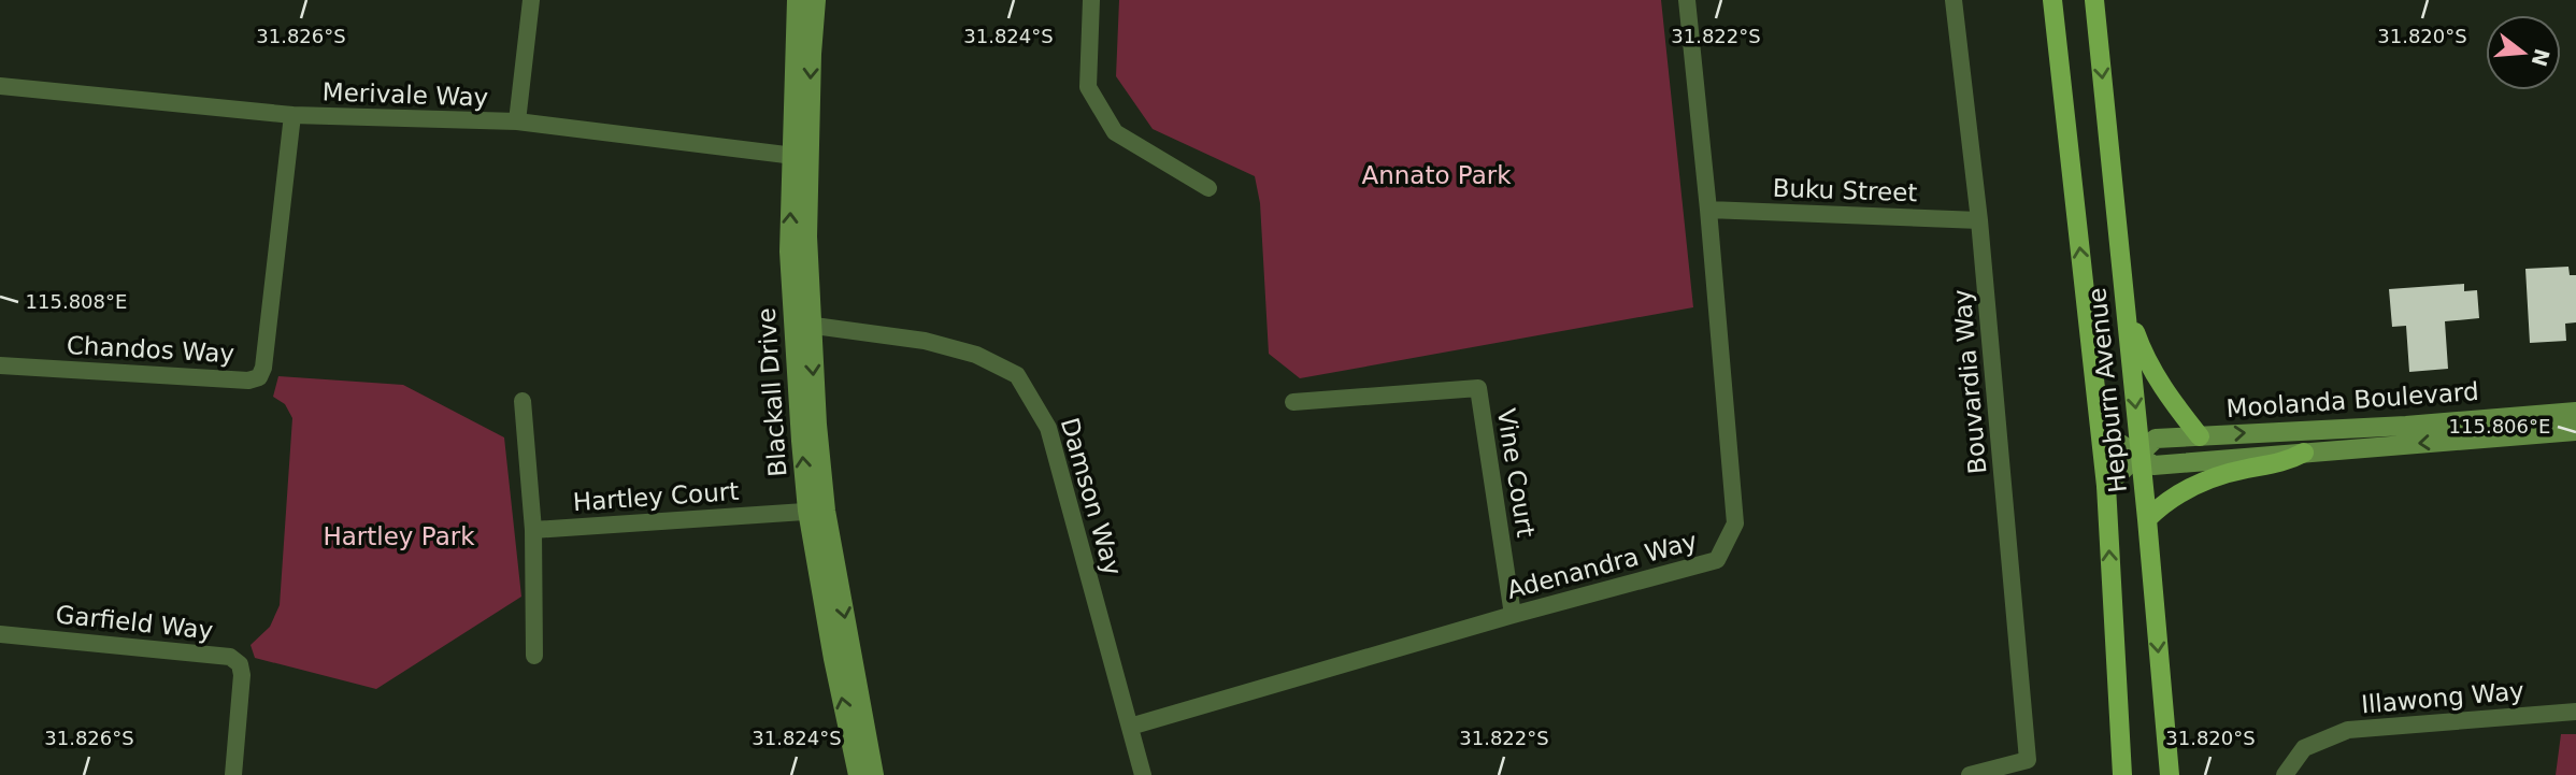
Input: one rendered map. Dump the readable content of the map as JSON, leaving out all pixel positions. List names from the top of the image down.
{
  "streets": {
    "main road": ["Hepburn Avenue", "Blackall Drive", "Moolanda Boulevard"],
    "street": [
      "Merivale Way",
      "Buku Street",
      "Chandos Way",
      "Bouvardia Way",
      "Vine Court",
      "Hartley Court",
      "Damson Way",
      "Adenandra Way",
      "Garfield Way",
      "Illawong Way"
    ]
  },
  "crossings": [
    ["Merivale Way", "Chandos Way"],
    ["Merivale Way", "Blackall Drive"],
    ["Buku Street", "Bouvardia Way"],
    ["Buku Street", "Adenandra Way"],
    ["Hepburn Avenue", "Moolanda Boulevard"],
    ["Blackall Drive", "Hartley Court"],
    ["Blackall Drive", "Damson Way"],
    ["Vine Court", "Adenandra Way"],
    ["Damson Way", "Adenandra Way"]
  ],
  "parks": ["Annato Park", "Hartley Park"],
  "north": "right",
  "coordinates": [
    "31.826°S",
    "31.824°S",
    "31.822°S",
    "31.820°S",
    "115.808°E",
    "115.806°E"
  ]
}
